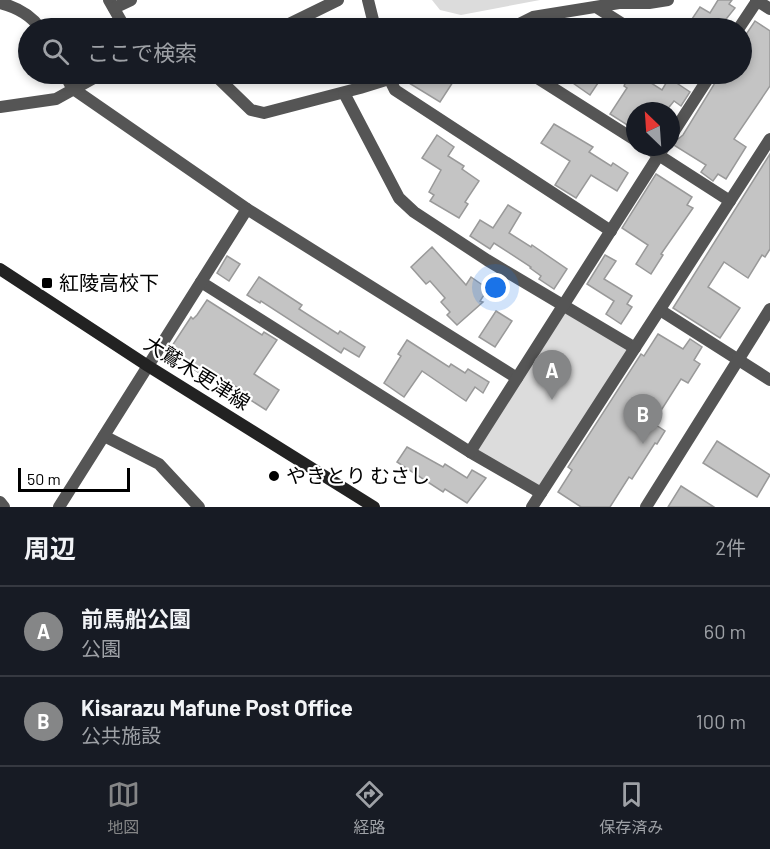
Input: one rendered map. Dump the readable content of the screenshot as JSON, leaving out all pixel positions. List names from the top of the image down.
{
  "streets": {
    "main road": ["大鷲木更津線"]
  },
  "places": {
    "transit": ["紅陵高校下"],
    "other": ["やきとり むさし"]
  },
  "scale_bar": "50 m",
  "north": "top left",
  "page": {
    "search": "ここで検索",
    "pins": ["A", "B"],
    "scale": "50 m",
    "heading": ["周辺", "2件"],
    "list": [
      {
        "mark": "A",
        "name": "前馬船公園",
        "note": "公園",
        "value": "60 m"
      },
      {
        "mark": "B",
        "name": "Kisarazu Mafune Post Office",
        "note": "公共施設",
        "value": "100 m"
      }
    ],
    "nav": ["地図", "経路", "保存済み"]
  }
}
